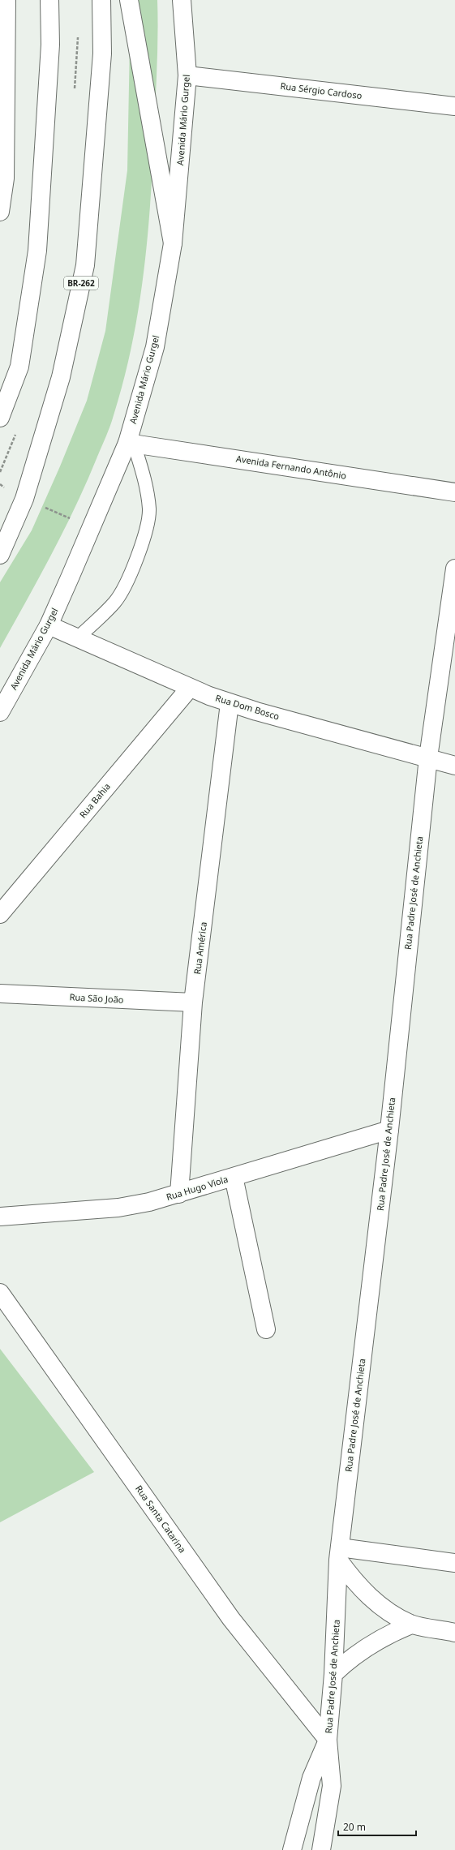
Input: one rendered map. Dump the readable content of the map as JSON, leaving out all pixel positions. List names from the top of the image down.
{
  "streets": {
    "street": [
      "Rua Sérgio Cardoso",
      "Avenida Mário Gurgel",
      "BR-262",
      "Avenida Fernando Antônio",
      "Rua Dom Bosco",
      "Rua Bahia",
      "Rua Padre José de Anchieta",
      "Rua América",
      "Rua São João",
      "Rua Hugo Viola",
      "Rua Santa Catarina"
    ]
  },
  "crossings": [
    ["Rua Sérgio Cardoso", "Avenida Mário Gurgel"],
    ["Avenida Mário Gurgel", "Avenida Fernando Antônio"],
    ["Avenida Mário Gurgel", "Rua Dom Bosco"],
    ["Rua Dom Bosco", "Rua Bahia"],
    ["Rua Dom Bosco", "Rua Padre José de Anchieta"],
    ["Rua Dom Bosco", "Rua América"],
    ["Rua Padre José de Anchieta", "Rua Hugo Viola"],
    ["Rua Padre José de Anchieta", "Rua Santa Catarina"],
    ["Rua América", "Rua São João"],
    ["Rua América", "Rua Hugo Viola"]
  ],
  "scale_bar": "20 m"
}
